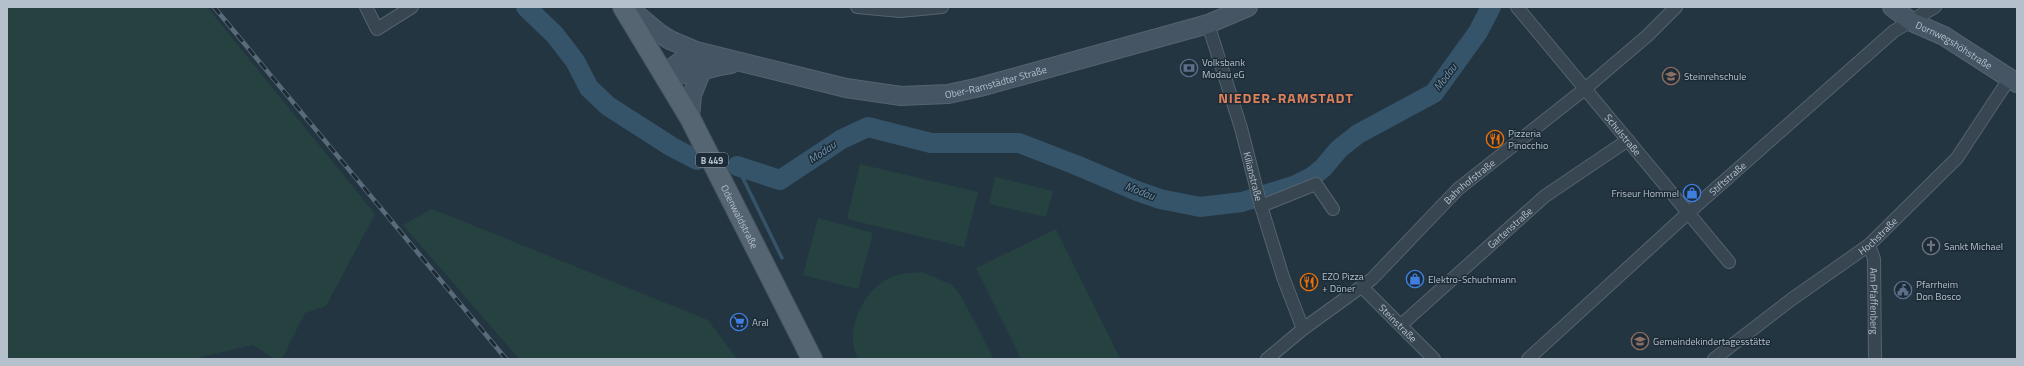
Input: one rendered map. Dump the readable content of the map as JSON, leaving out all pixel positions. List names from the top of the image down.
{
  "streets": {
    "main road": [
      "Dornwegshöhstraße",
      "Ober-Ramstädter Straße",
      "B 449",
      "Odenwaldstraße"
    ],
    "street": [
      "Schulstraße",
      "Kilianstraße",
      "Stiftstraße",
      "Bahnhofstraße",
      "Gartenstraße",
      "Hochstraße",
      "Am Pfaffenberg",
      "Steinstraße"
    ]
  },
  "crossings": [
    ["Dornwegshöhstraße", "Stiftstraße"],
    ["Dornwegshöhstraße", "Hochstraße"],
    ["Ober-Ramstädter Straße", "B 449"],
    ["Ober-Ramstädter Straße", "Kilianstraße"],
    ["Ober-Ramstädter Straße", "Odenwaldstraße"],
    ["Schulstraße", "Stiftstraße"],
    ["Schulstraße", "Bahnhofstraße"],
    ["Schulstraße", "Gartenstraße"],
    ["B 449", "Odenwaldstraße"],
    ["Kilianstraße", "Bahnhofstraße"],
    ["Bahnhofstraße", "Steinstraße"],
    ["Gartenstraße", "Steinstraße"],
    ["Hochstraße", "Am Pfaffenberg"]
  ],
  "districts": ["NIEDER-RAMSTADT"],
  "water": ["Modau"],
  "places": {
    "bank": ["Volksbank Modau eG"],
    "school or university": ["Steinrehschule", "Gemeindekindertagesstätte"],
    "restaurant": ["Pizzeria Pinocchio", "EZO Pizza + Döner"],
    "shop": ["Friseur Hommel", "Elektro-Schuchmann"],
    "church": ["Sankt Michael"],
    "public building": ["Pfarrheim Don Bosco"],
    "supermarket": ["Aral"]
  }
}
